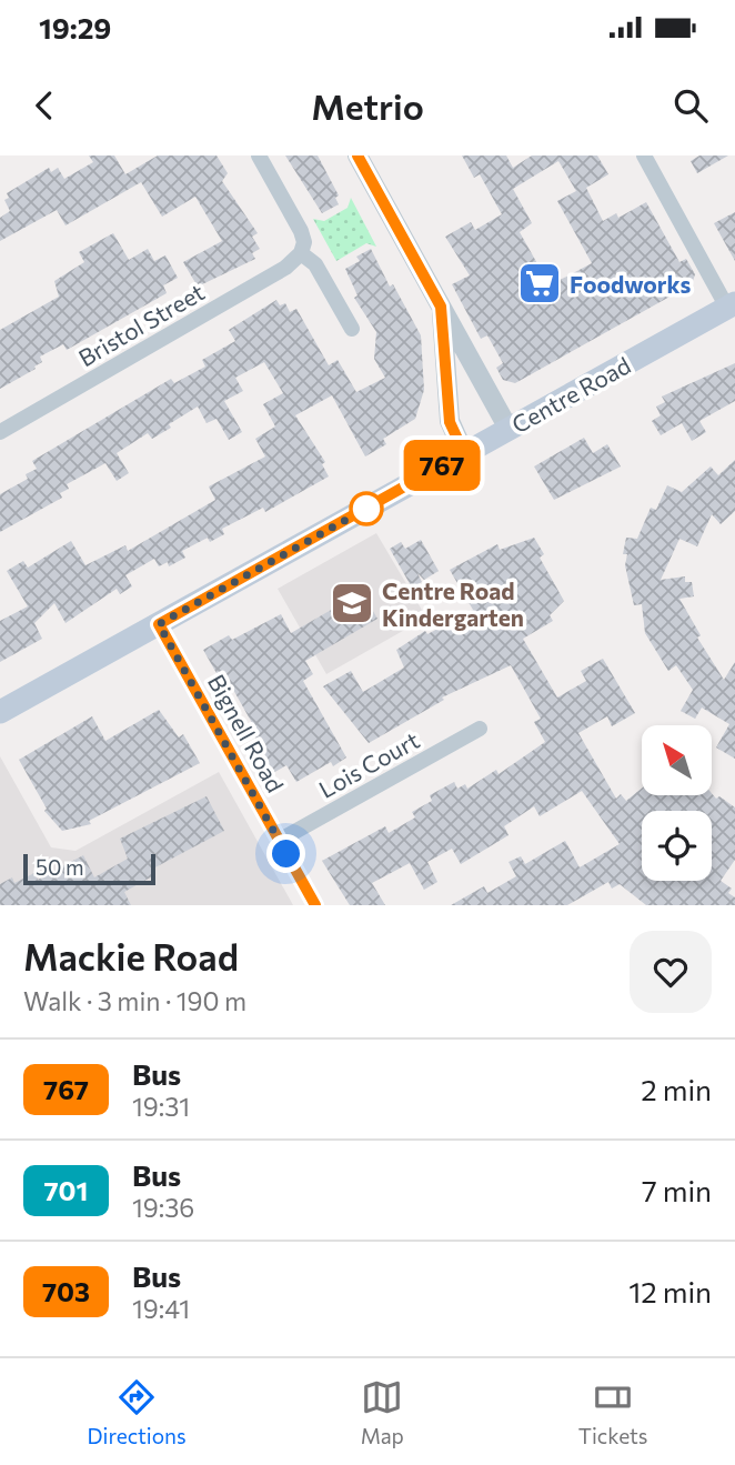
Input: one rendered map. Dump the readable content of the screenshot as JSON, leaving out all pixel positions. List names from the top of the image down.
{
  "streets": {
    "main road": ["Centre Road"],
    "street": ["Bristol Street", "Bignell Road", "Lois Court"]
  },
  "crossings": [
    ["Centre Road", "Bignell Road"],
    ["Bignell Road", "Lois Court"]
  ],
  "places": {
    "supermarket": ["Foodworks"],
    "school or university": ["Centre Road Kindergarten"]
  },
  "lines": ["bus line 767"],
  "scale_bar": "50 m",
  "north": "top left",
  "page": {
    "status": "19:29",
    "header": "Metrio",
    "on_map": "767",
    "scale": "50 m",
    "heading": ["Mackie Road", "Walk · 3 min · 190 m"],
    "list": [
      {
        "mark": "767",
        "name": "Bus",
        "note": "19:31",
        "value": "2 min"
      },
      {
        "mark": "701",
        "name": "Bus",
        "note": "19:36",
        "value": "7 min"
      },
      {
        "mark": "703",
        "name": "Bus",
        "note": "19:41",
        "value": "12 min"
      }
    ],
    "tabs": ["Directions", "Map", "Tickets"]
  }
}
